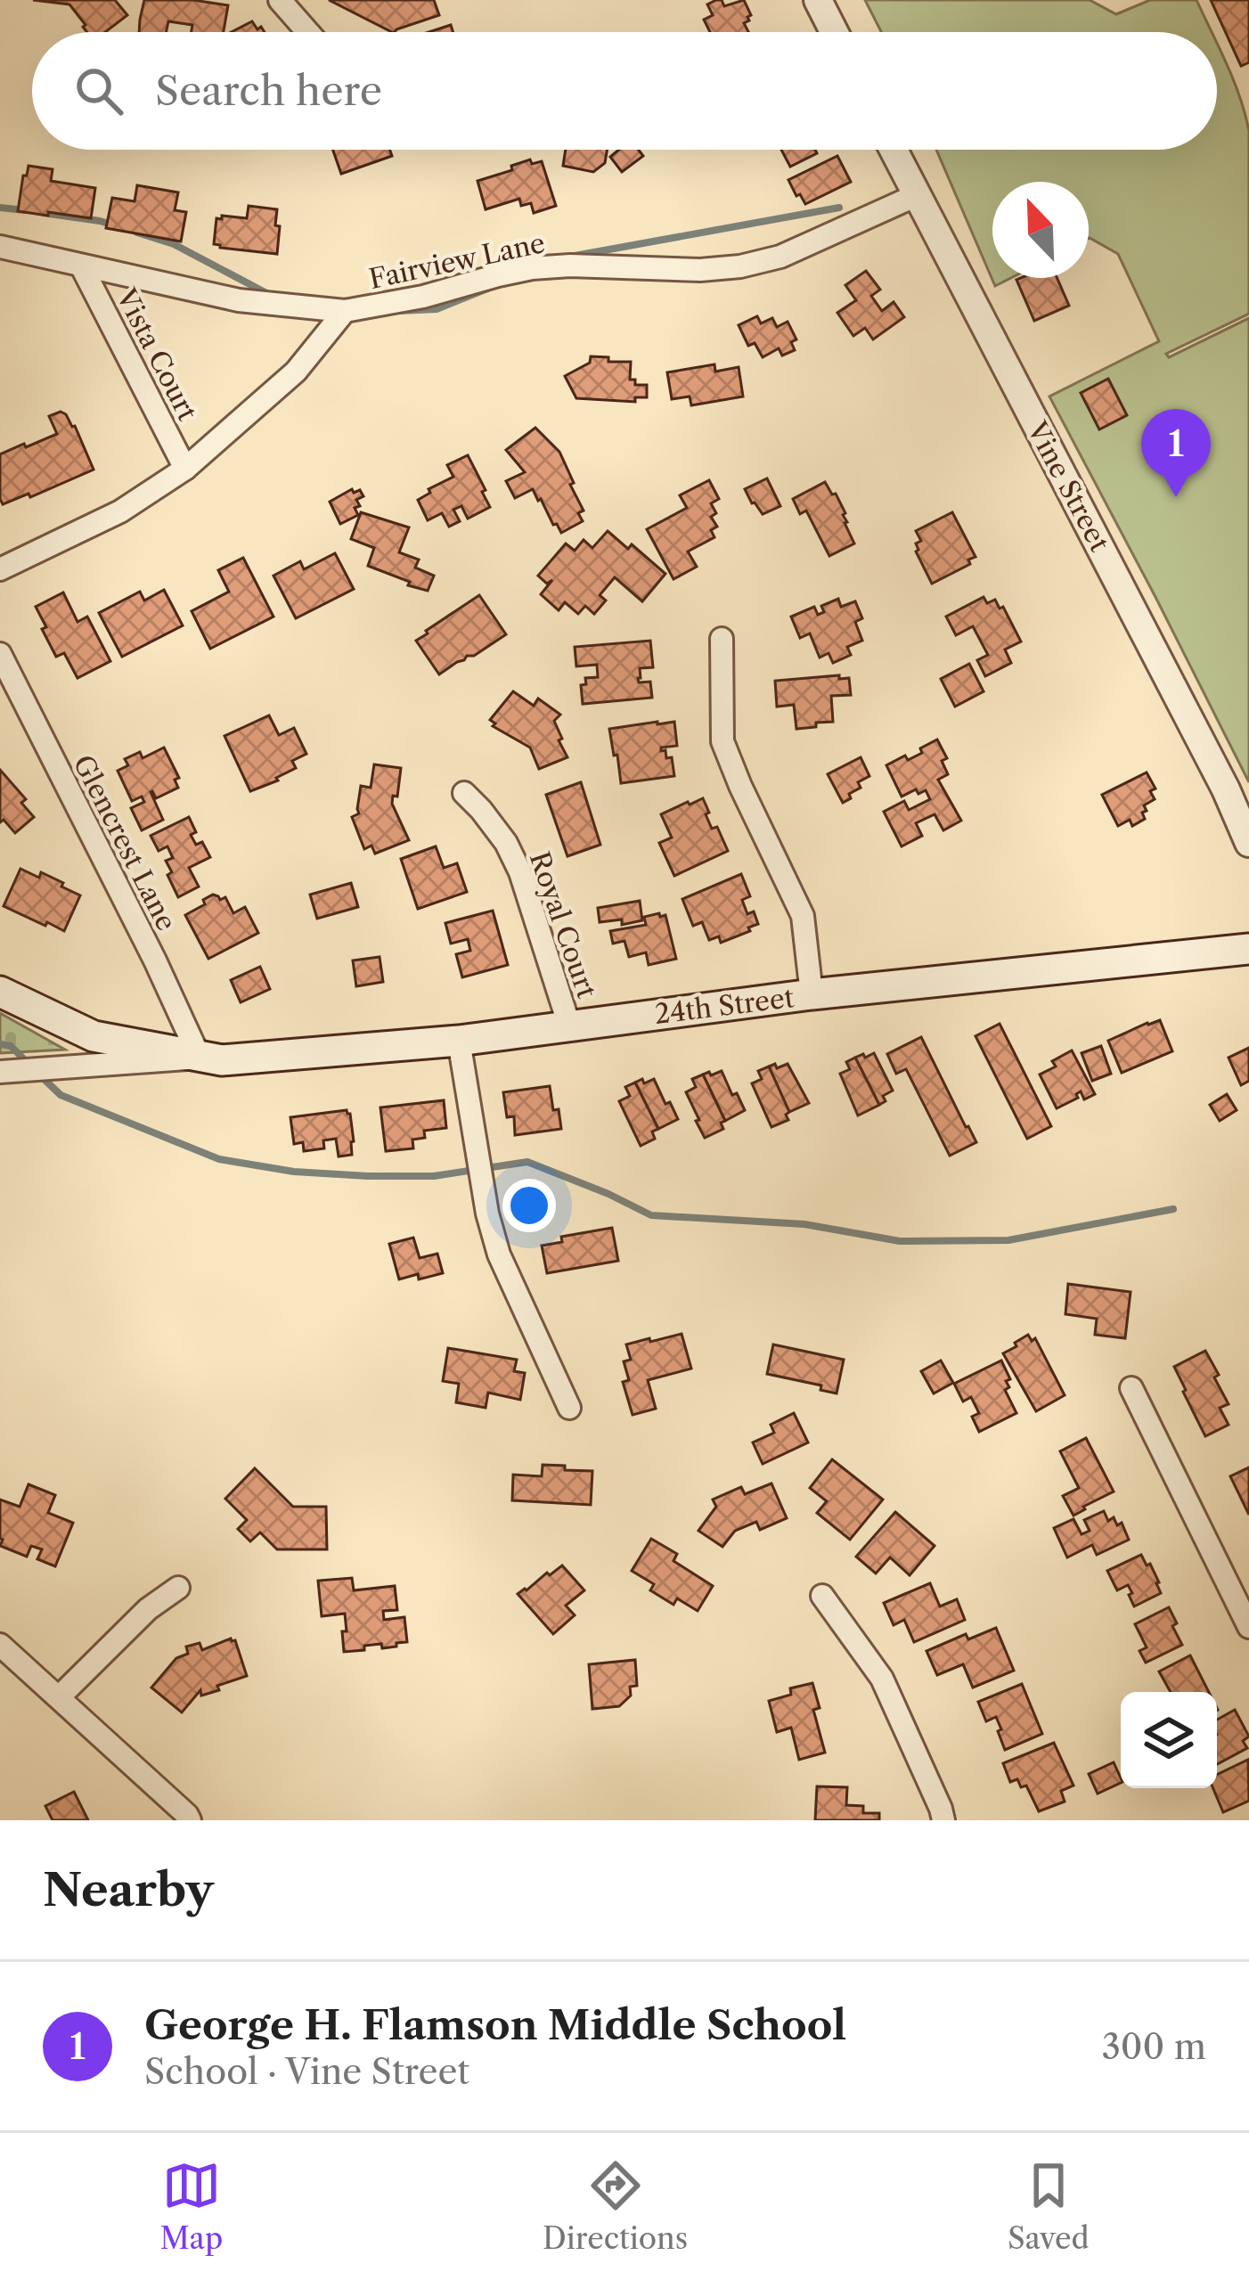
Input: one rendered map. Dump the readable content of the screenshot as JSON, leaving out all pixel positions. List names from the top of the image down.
{
  "streets": {
    "main road": ["24th Street"],
    "street": [
      "Fairview Lane",
      "Vista Court",
      "Vine Street",
      "Glencrest Lane",
      "Royal Court"
    ]
  },
  "crossings": [
    ["Fairview Lane", "Vista Court"],
    ["Fairview Lane", "Vine Street"],
    ["Glencrest Lane", "24th Street"],
    ["Royal Court", "24th Street"]
  ],
  "north": "top left",
  "page": {
    "search": "Search here",
    "pins": "1",
    "heading": "Nearby",
    "list": [
      {
        "mark": "1",
        "name": "George H. Flamson Middle School",
        "note": "School · Vine Street",
        "value": "300 m"
      }
    ],
    "nav": ["Map", "Directions", "Saved"]
  }
}
